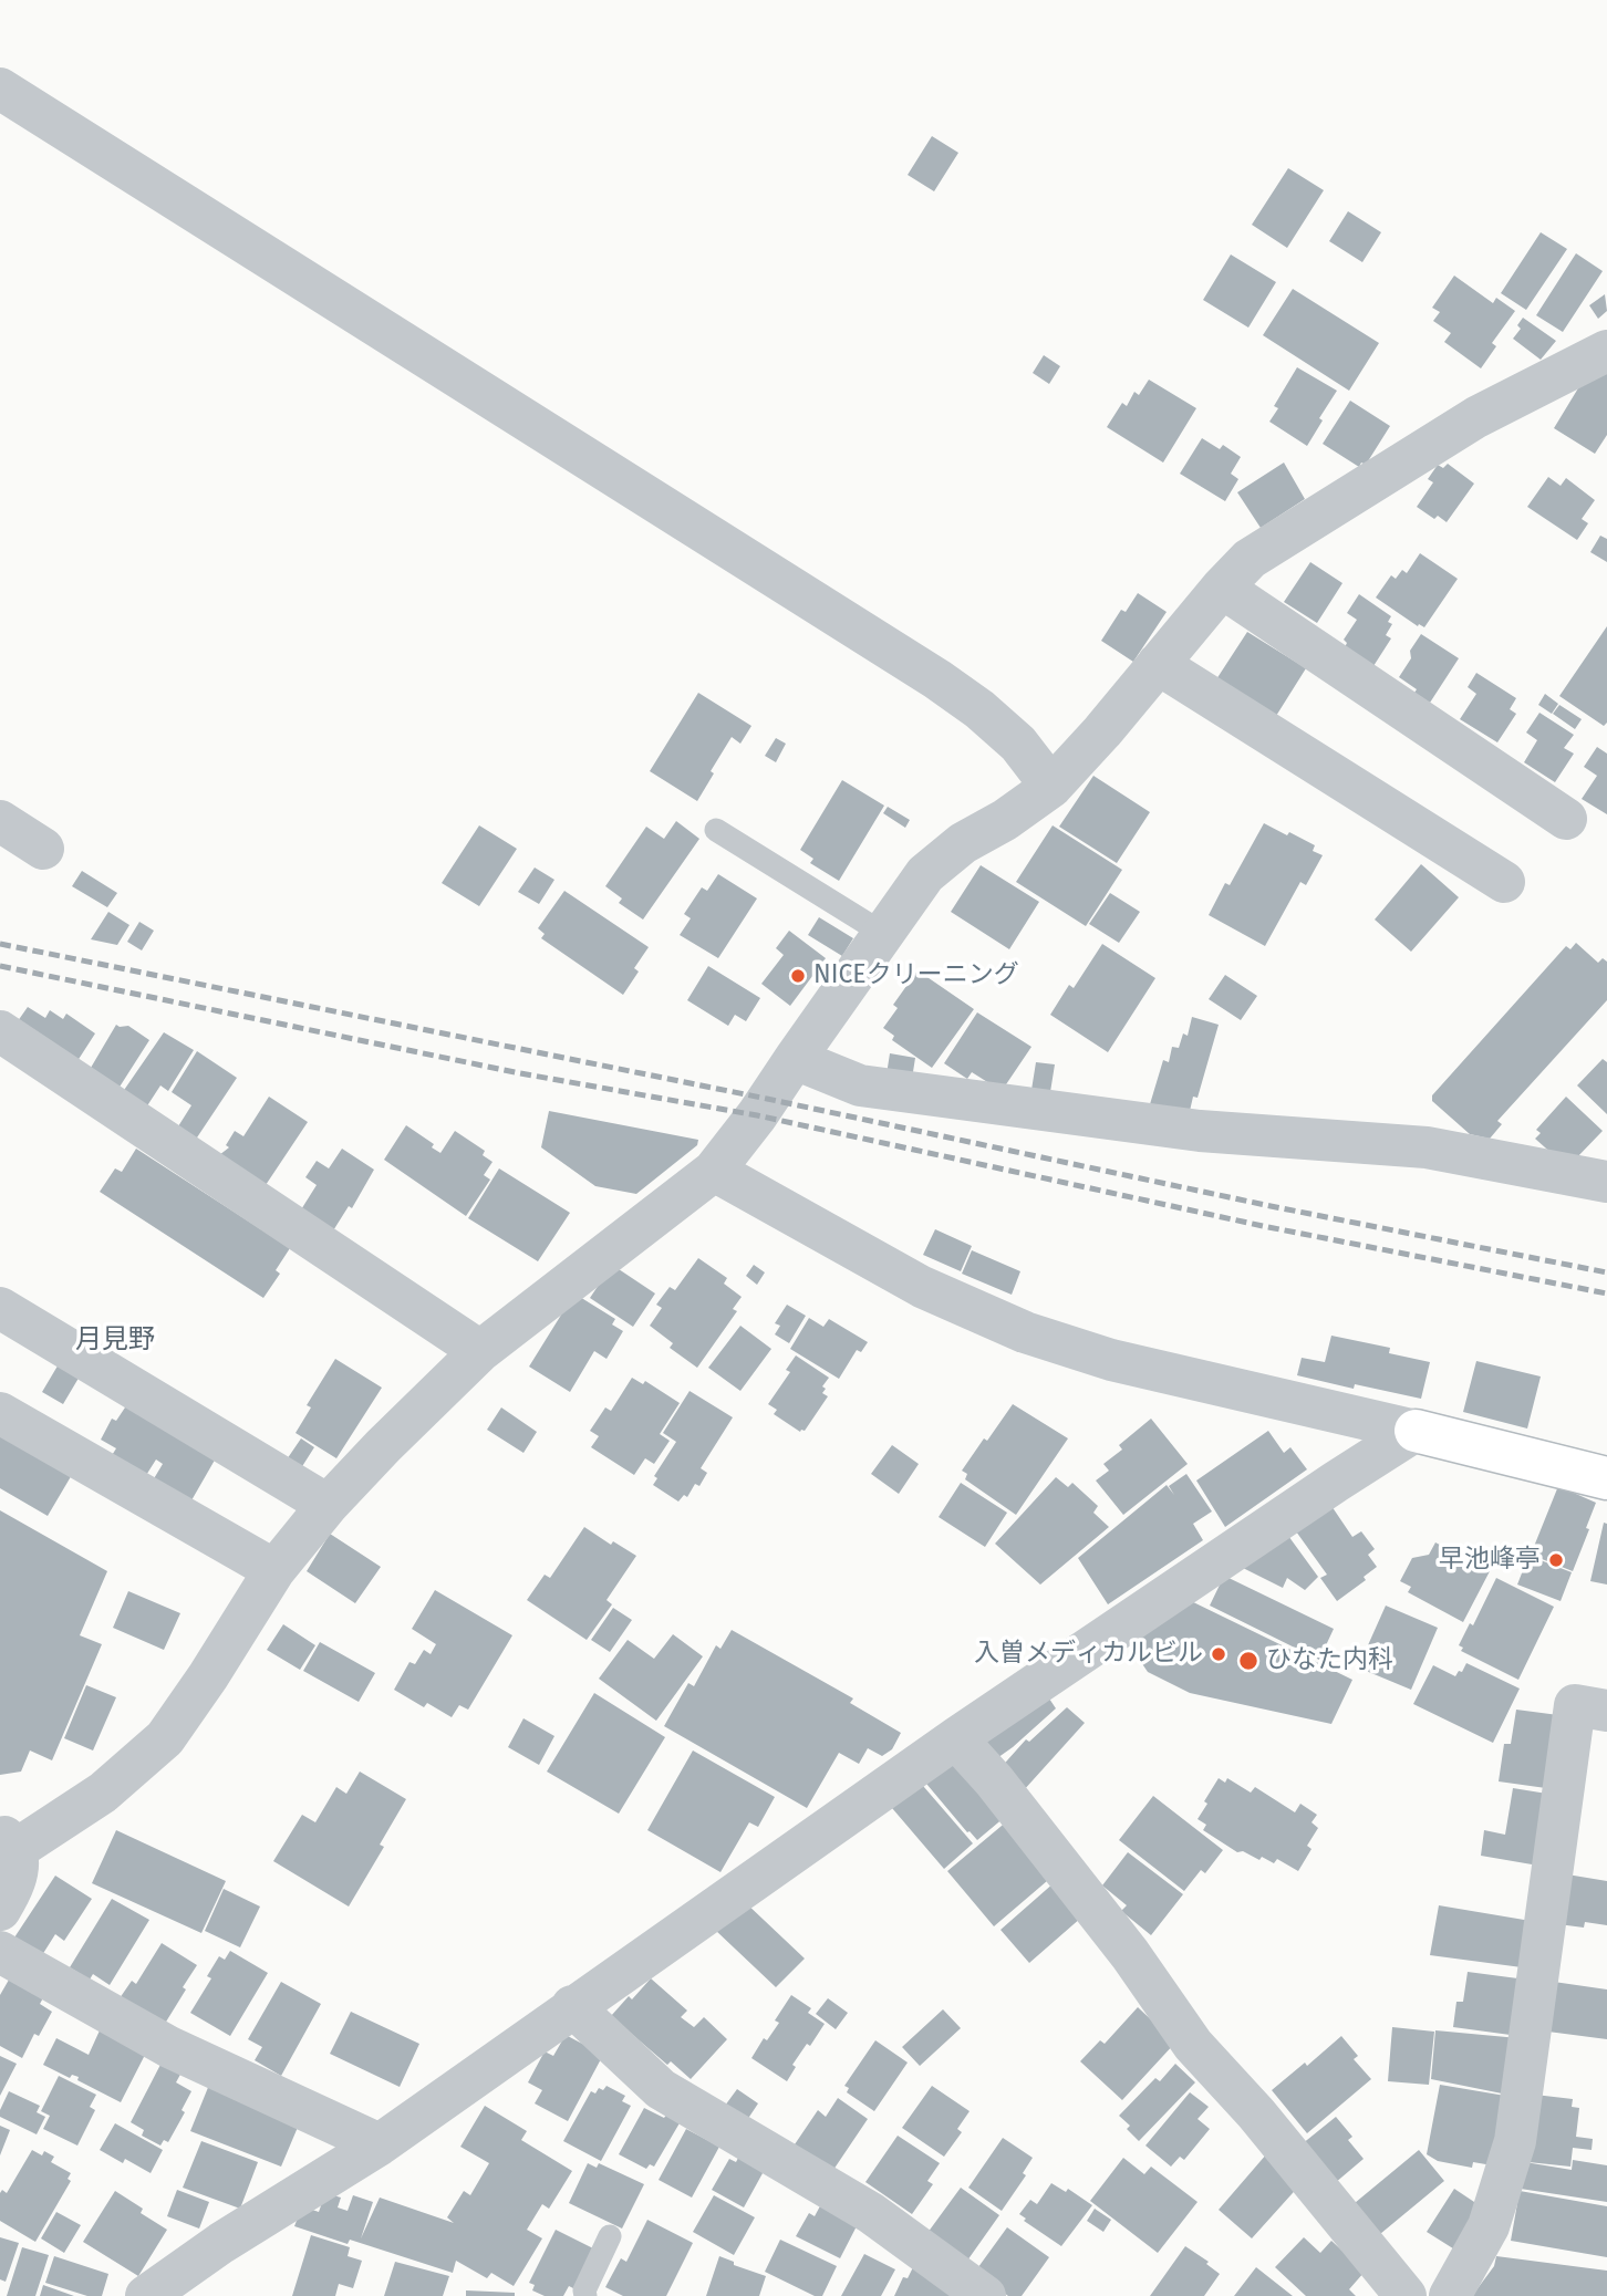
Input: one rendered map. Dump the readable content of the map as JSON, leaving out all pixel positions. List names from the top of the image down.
{
  "districts": ["月見野"],
  "places": [
    "NICEクリーニング",
    "早池峰亭",
    "入曽メディカルビル",
    "ひなた内科"
  ]
}
